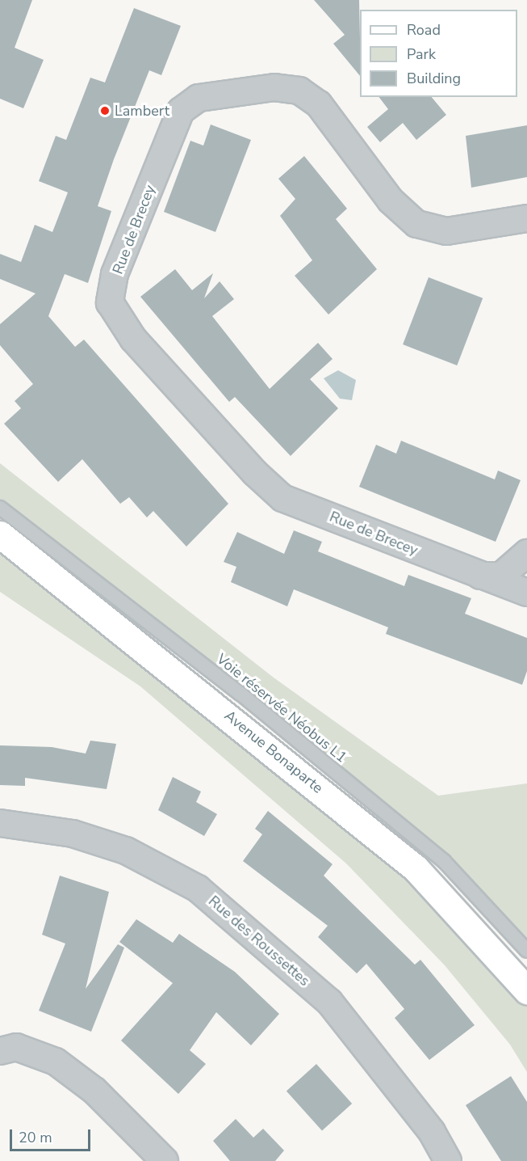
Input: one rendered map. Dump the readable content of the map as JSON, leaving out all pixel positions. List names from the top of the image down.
{
  "streets": {
    "main road": ["Avenue Bonaparte"],
    "street": ["Rue de Brecey", "Rue des Roussettes"],
    "lane": ["Voie réservée Néobus L1"]
  },
  "places": ["Lambert"],
  "legend": ["Road", "Park", "Building"],
  "scale_bar": "20 m"
}
